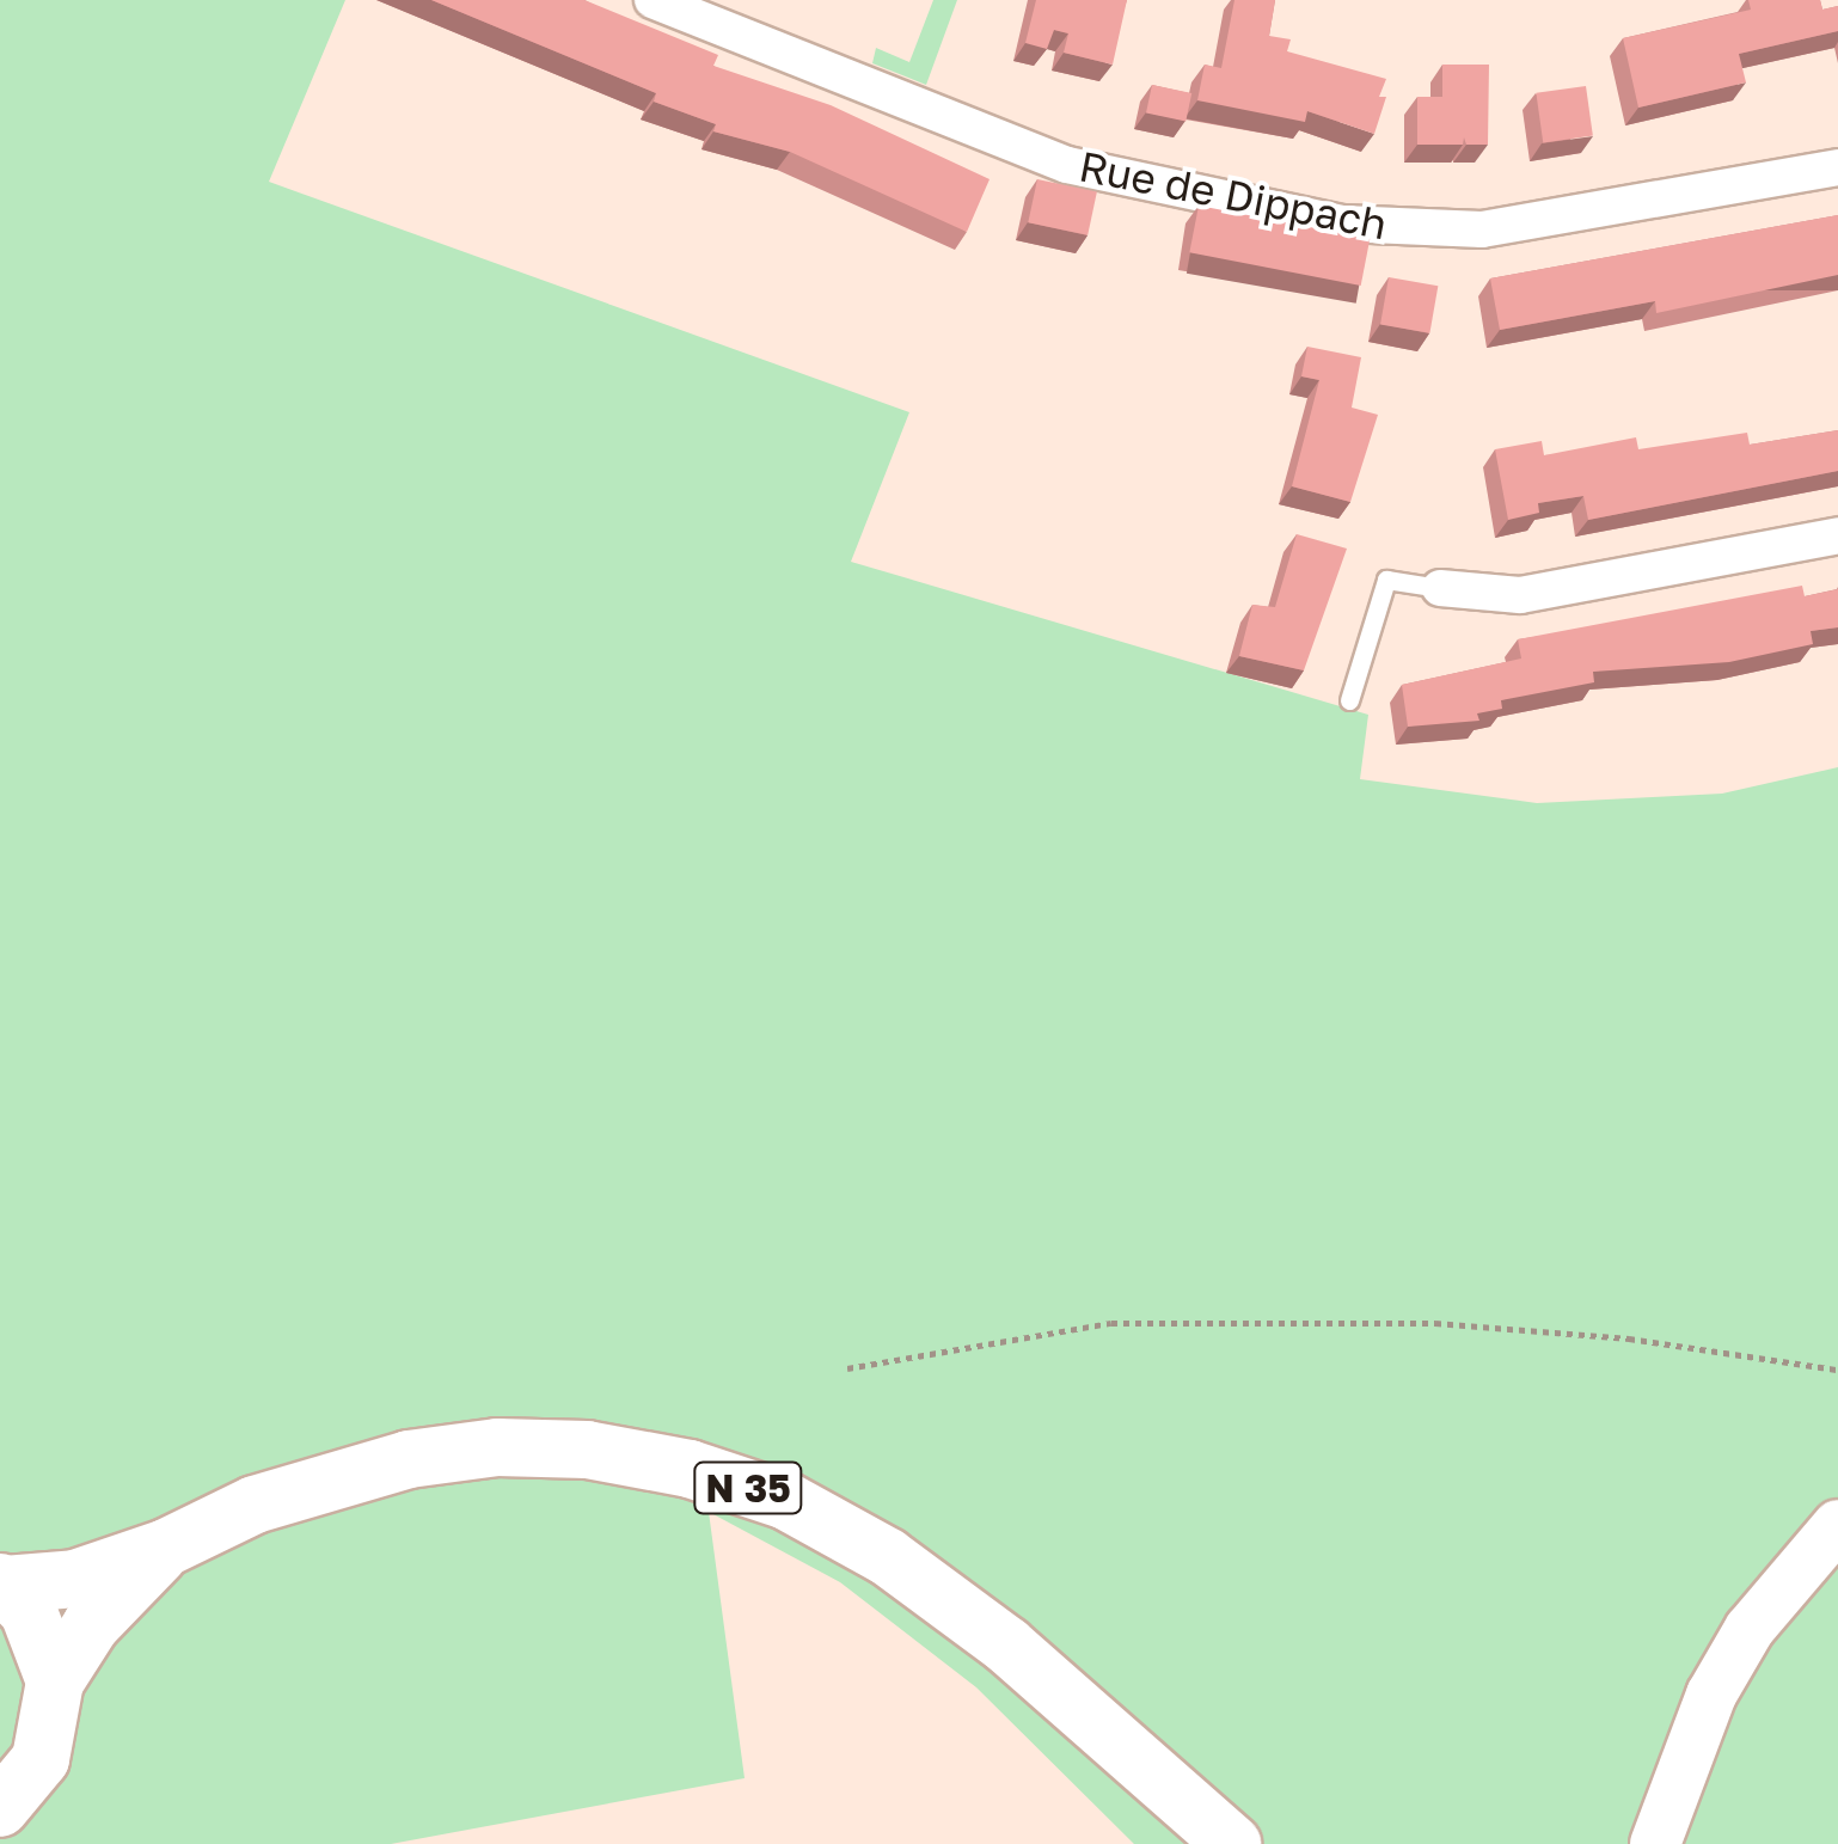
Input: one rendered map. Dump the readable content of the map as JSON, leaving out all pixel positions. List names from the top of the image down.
{
  "streets": {
    "main road": ["N 35"],
    "street": ["Rue de Dippach"]
  }
}
